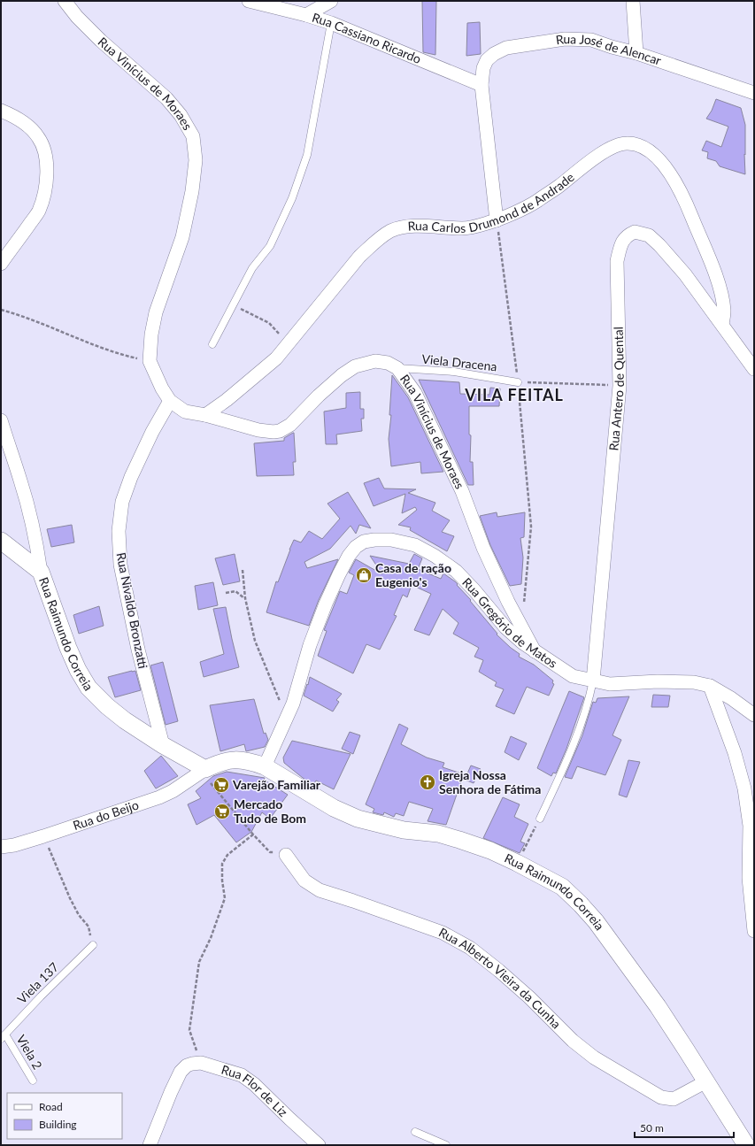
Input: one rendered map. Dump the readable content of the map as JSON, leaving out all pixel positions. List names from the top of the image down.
{
  "streets": {
    "street": [
      "Rua Cassiano Ricardo",
      "Rua José de Alencar",
      "Rua Vinícius de Moraes",
      "Rua Carlos Drumond de Andrade",
      "Rua Antero de Quental",
      "Rua Nivaldo Bronzatti",
      "Rua Gregório de Matos",
      "Rua Raimundo Correia",
      "Rua do Beijo",
      "Rua Alberto Vieira da Cunha",
      "Rua Flor de Liz"
    ],
    "lane": ["Viela Dracena", "Viela 137", "Viela 2"]
  },
  "crossings": [
    ["Rua Cassiano Ricardo", "Rua José de Alencar"],
    ["Rua José de Alencar", "Rua Carlos Drumond de Andrade"],
    ["Rua Vinícius de Moraes", "Rua Carlos Drumond de Andrade"],
    ["Rua Vinícius de Moraes", "Viela Dracena"],
    ["Rua Vinícius de Moraes", "Rua Nivaldo Bronzatti"],
    ["Rua Vinícius de Moraes", "Rua Gregório de Matos"],
    ["Rua Carlos Drumond de Andrade", "Rua Antero de Quental"],
    ["Rua Antero de Quental", "Rua Gregório de Matos"],
    ["Rua Nivaldo Bronzatti", "Rua Raimundo Correia"],
    ["Rua Gregório de Matos", "Rua Raimundo Correia"],
    ["Rua Raimundo Correia", "Rua do Beijo"],
    ["Rua Raimundo Correia", "Rua Alberto Vieira da Cunha"],
    ["Viela 137", "Viela 2"]
  ],
  "districts": ["VILA FEITAL"],
  "places": {
    "shop": ["Casa de ração Eugenio's"],
    "church": ["Igreja Nossa Senhora de Fátima"],
    "supermarket": ["Varejão Familiar", "Mercado Tudo de Bom"]
  },
  "legend": ["Road", "Building"],
  "scale_bar": "50 m"
}
